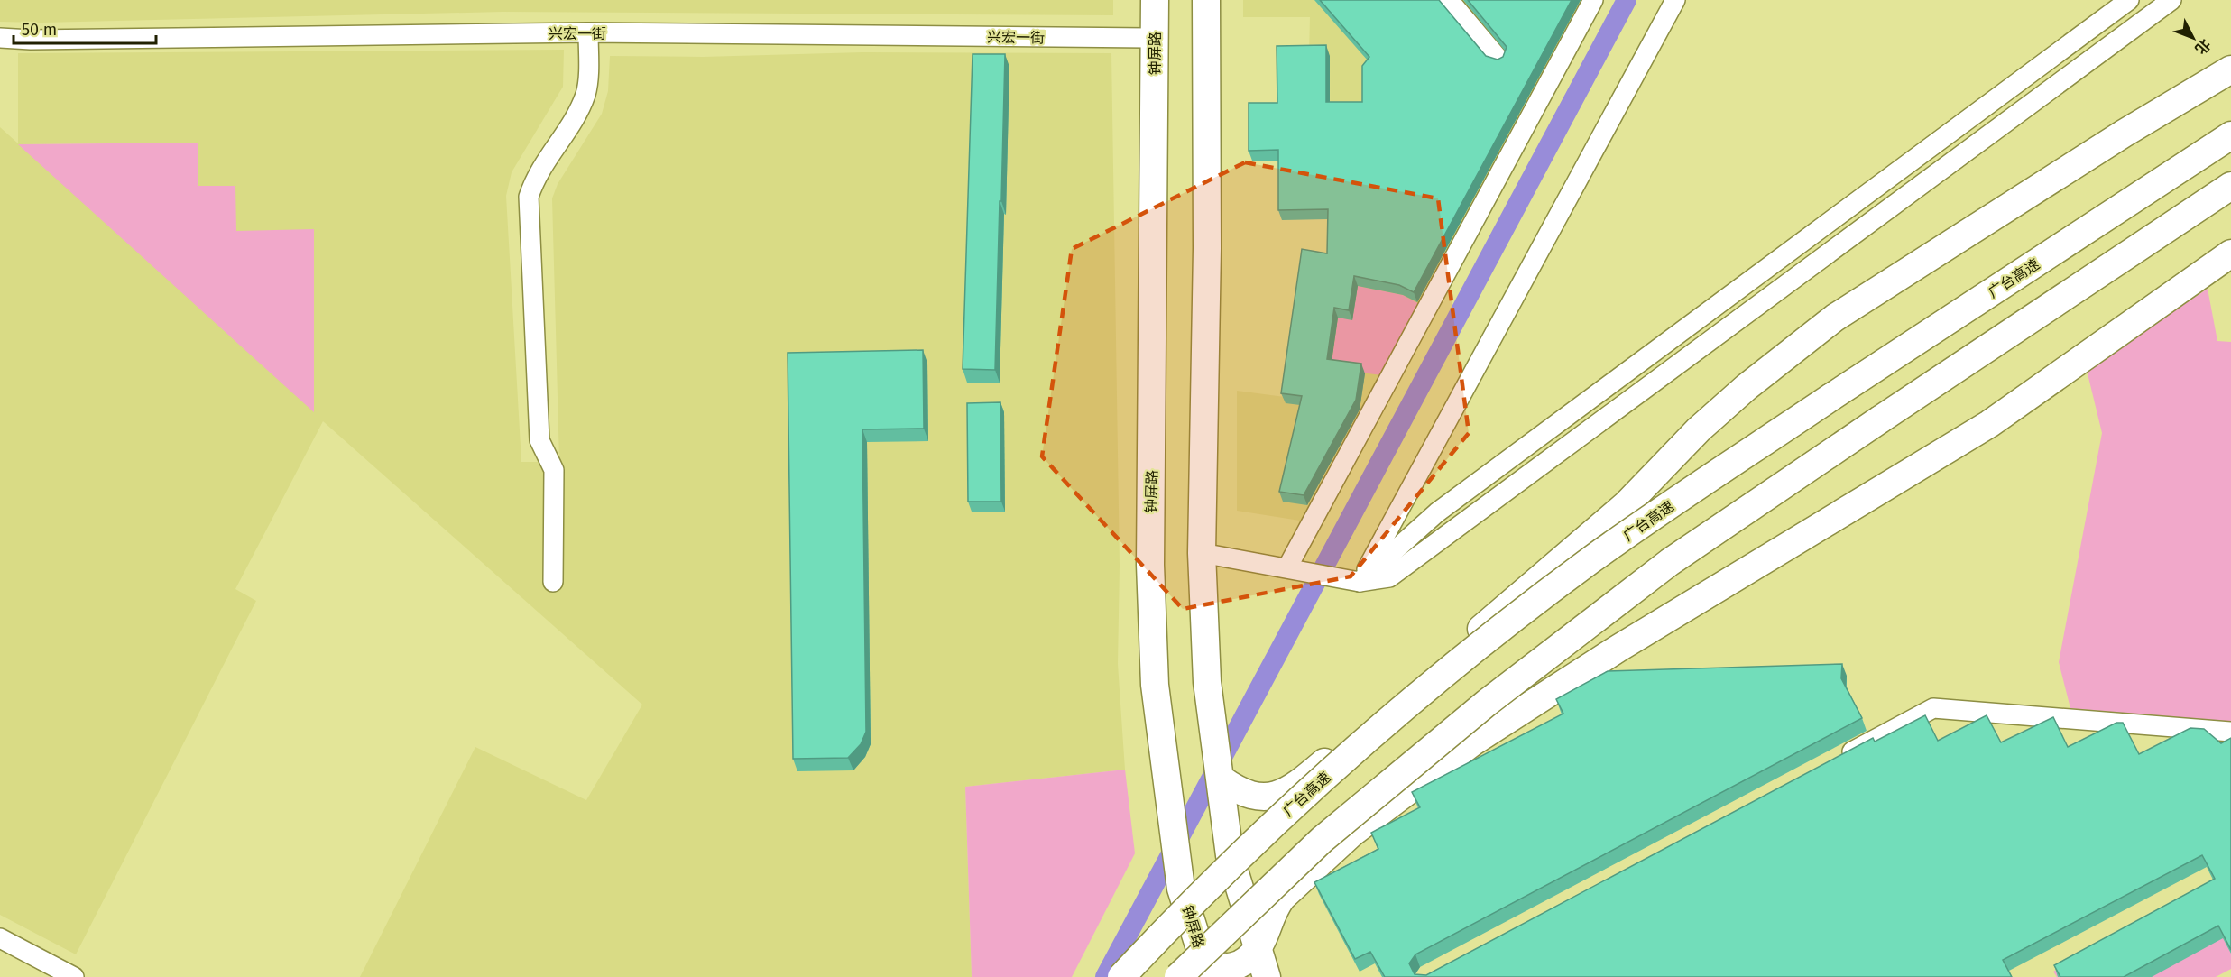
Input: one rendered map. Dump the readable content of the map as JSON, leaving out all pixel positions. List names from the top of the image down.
{
  "streets": {
    "highway": ["钟屏路", "广台高速"],
    "street": ["兴宏一街"]
  },
  "crossings": [
    ["兴宏一街", "钟屏路"]
  ],
  "scale_bar": "50 m",
  "north": "bottom right"
}
